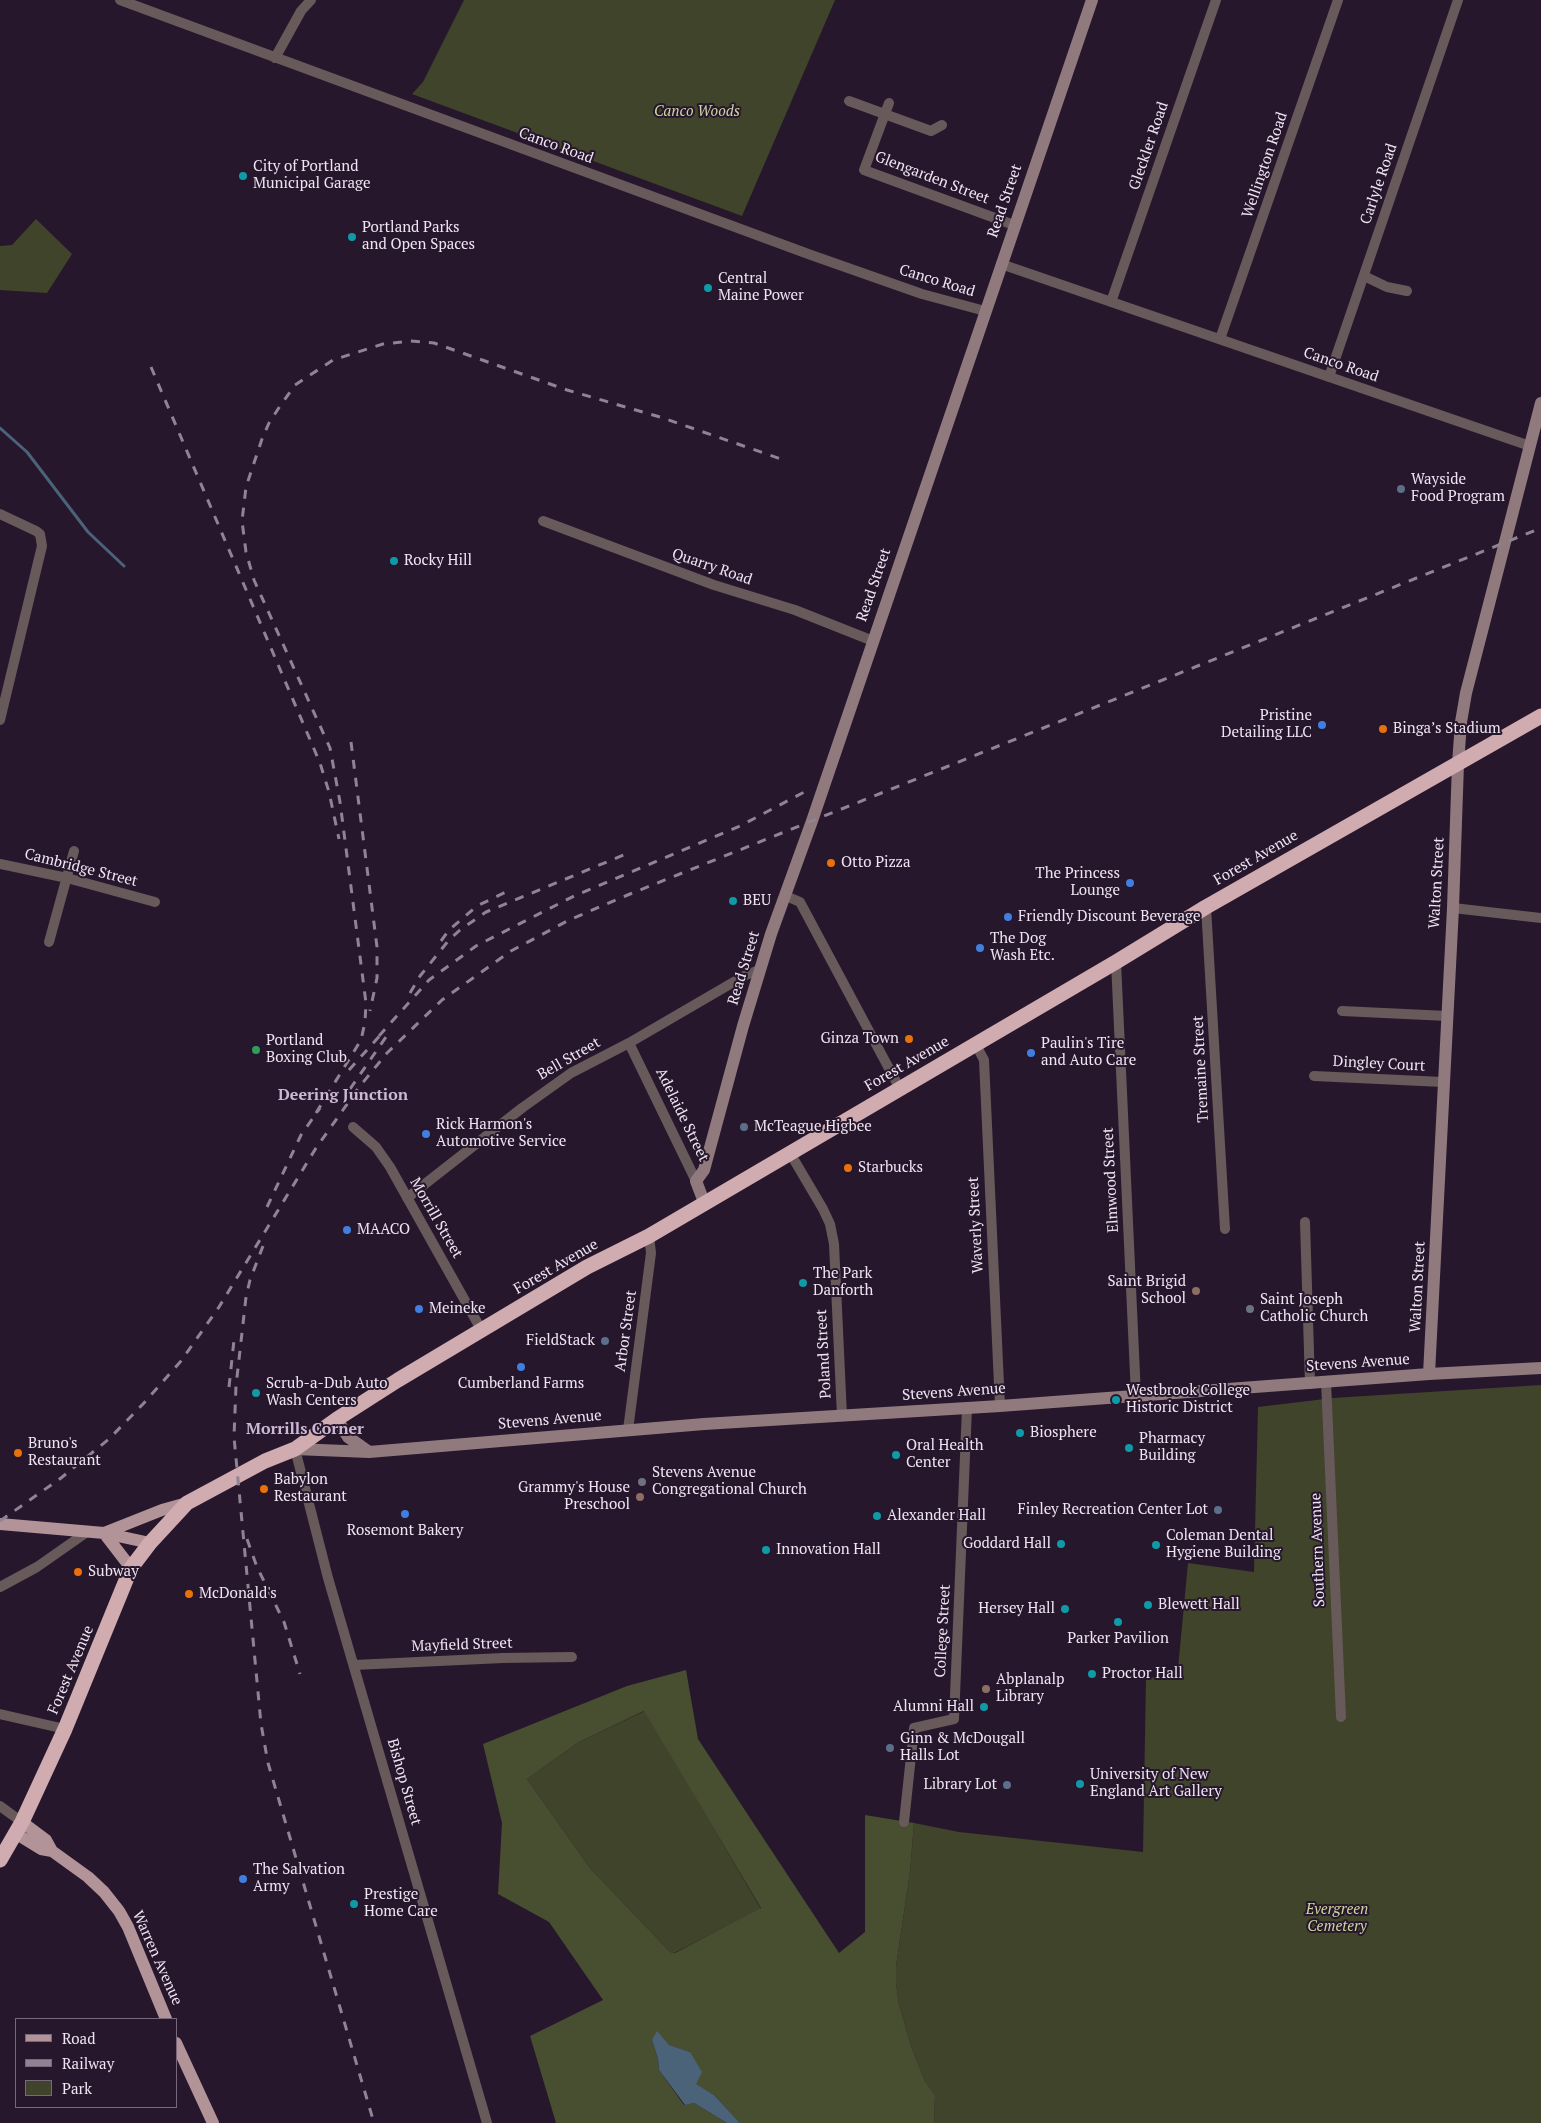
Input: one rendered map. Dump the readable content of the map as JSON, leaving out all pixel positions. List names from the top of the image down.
{
  "streets": {
    "highway": ["Forest Avenue"],
    "main road": ["Warren Avenue"],
    "street": [
      "Canco Road",
      "Gleckler Road",
      "Wellington Road",
      "Glengarden Street",
      "Carlyle Road",
      "Read Street",
      "Quarry Road",
      "Cambridge Street",
      "Walton Street",
      "Bell Street",
      "Dingley Court",
      "Tremaine Street",
      "Adelaide Street",
      "Elmwood Street",
      "Morrill Street",
      "Waverly Street",
      "Arbor Street",
      "Poland Street",
      "Stevens Avenue",
      "Southern Avenue",
      "College Street",
      "Mayfield Street",
      "Bishop Street"
    ]
  },
  "crossings": [
    ["Canco Road", "Gleckler Road"],
    ["Canco Road", "Wellington Road"],
    ["Canco Road", "Carlyle Road"],
    ["Canco Road", "Read Street"],
    ["Canco Road", "Walton Street"],
    ["Glengarden Street", "Read Street"],
    ["Read Street", "Quarry Road"],
    ["Read Street", "Bell Street"],
    ["Read Street", "Adelaide Street"],
    ["Forest Avenue", "Walton Street"],
    ["Forest Avenue", "Tremaine Street"],
    ["Forest Avenue", "Adelaide Street"],
    ["Forest Avenue", "Elmwood Street"],
    ["Forest Avenue", "Morrill Street"],
    ["Forest Avenue", "Waverly Street"],
    ["Forest Avenue", "Arbor Street"],
    ["Forest Avenue", "Poland Street"],
    ["Forest Avenue", "Stevens Avenue"],
    ["Forest Avenue", "Bishop Street"],
    ["Forest Avenue", "Warren Avenue"],
    ["Walton Street", "Dingley Court"],
    ["Walton Street", "Stevens Avenue"],
    ["Bell Street", "Adelaide Street"],
    ["Bell Street", "Morrill Street"],
    ["Elmwood Street", "Stevens Avenue"],
    ["Waverly Street", "Stevens Avenue"],
    ["Arbor Street", "Stevens Avenue"],
    ["Poland Street", "Stevens Avenue"],
    ["Stevens Avenue", "Southern Avenue"],
    ["Stevens Avenue", "College Street"],
    ["Stevens Avenue", "Bishop Street"],
    ["Mayfield Street", "Bishop Street"]
  ],
  "districts": ["Deering Junction", "Morrills Corner"],
  "parks": ["Canco Woods", "Evergreen Cemetery"],
  "places": [
    "City of Portland Municipal Garage",
    "Portland Parks and Open Spaces",
    "Central Maine Power",
    "Wayside Food Program",
    "Rocky Hill",
    "Pristine Detailing LLC",
    "Binga’s Stadium",
    "Otto Pizza",
    "The Princess Lounge",
    "BEU",
    "Friendly Discount Beverage",
    "The Dog Wash Etc.",
    "Ginza Town",
    "Portland Boxing Club",
    "Paulin's Tire and Auto Care",
    "McTeague Higbee",
    "Rick Harmon's Automotive Service",
    "Starbucks",
    "MAACO",
    "The Park Danforth",
    "Saint Brigid School",
    "Meineke",
    "Saint Joseph Catholic Church",
    "FieldStack",
    "Cumberland Farms",
    "Scrub-a-Dub Auto Wash Centers",
    "Westbrook College Historic District",
    "Biosphere",
    "Pharmacy Building",
    "Bruno's Restaurant",
    "Oral Health Center",
    "Stevens Avenue Congregational Church",
    "Babylon Restaurant",
    "Grammy's House Preschool",
    "Finley Recreation Center Lot",
    "Rosemont Bakery",
    "Alexander Hall",
    "Goddard Hall",
    "Coleman Dental Hygiene Building",
    "Innovation Hall",
    "Subway",
    "McDonald's",
    "Blewett Hall",
    "Hersey Hall",
    "Parker Pavilion",
    "Proctor Hall",
    "Abplanalp Library",
    "Alumni Hall",
    "Ginn & McDougall Halls Lot",
    "University of New England Art Gallery",
    "Library Lot",
    "The Salvation Army",
    "Prestige Home Care"
  ],
  "legend": ["Road", "Railway", "Park"]
}
